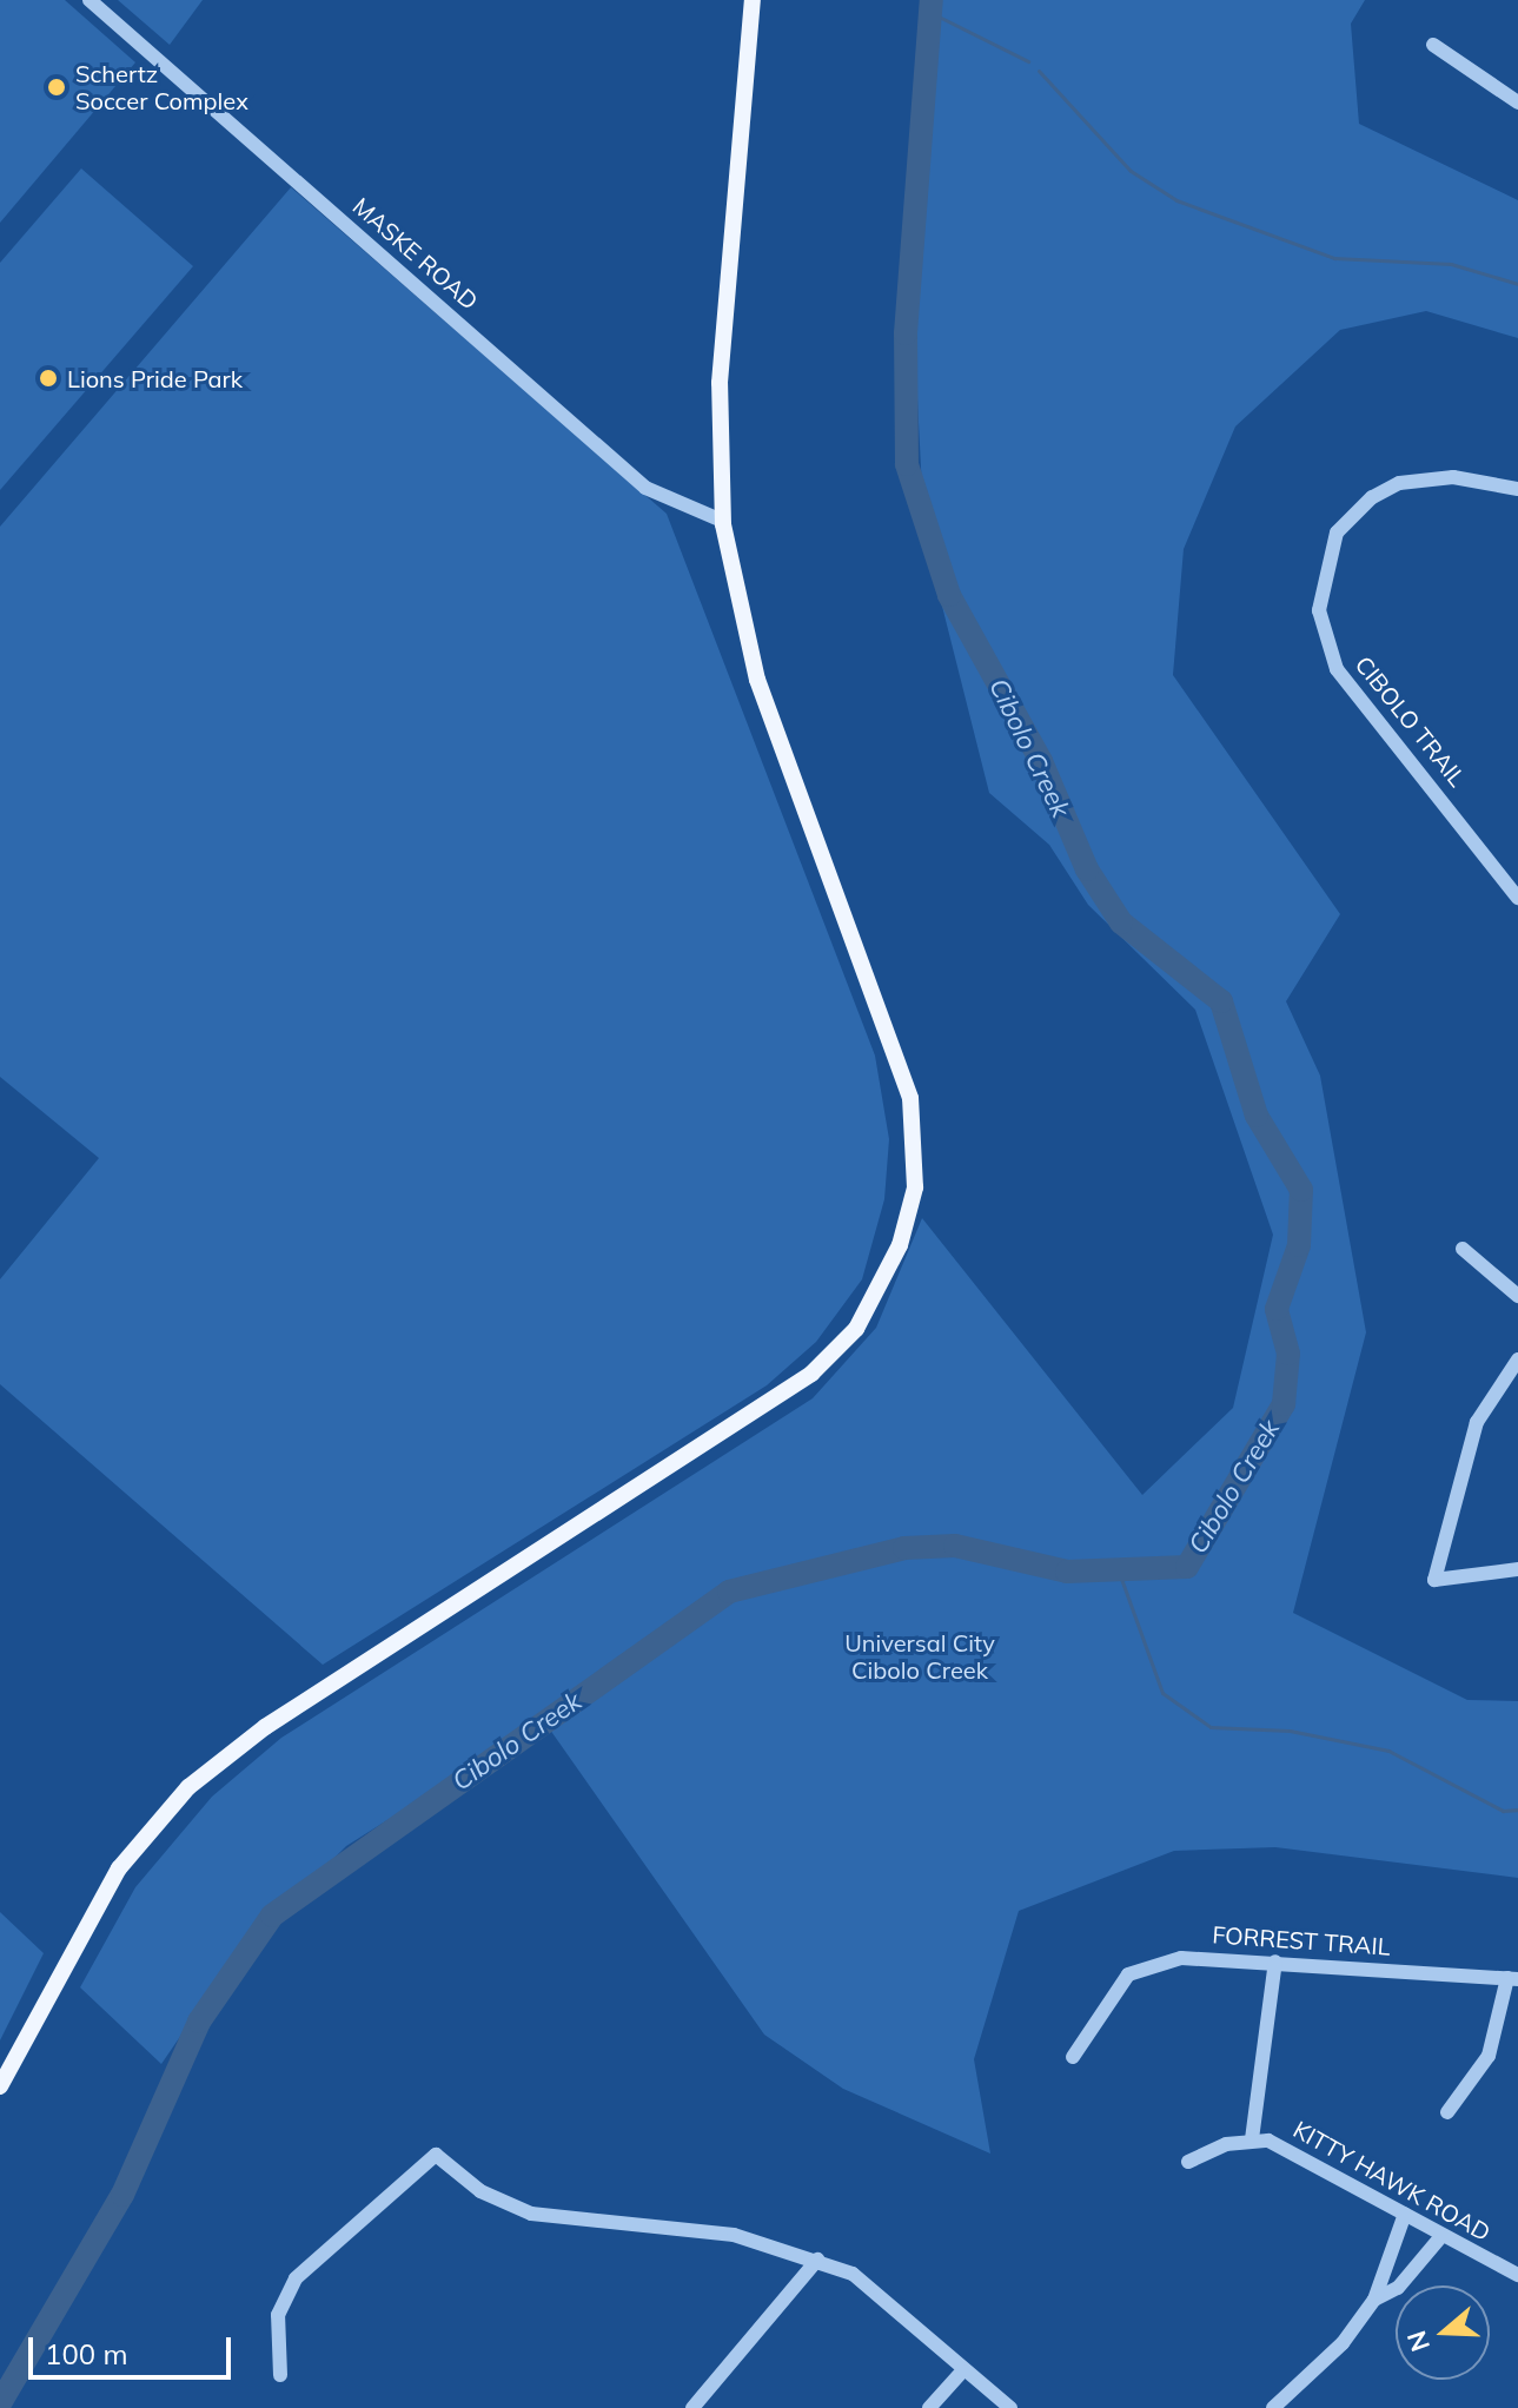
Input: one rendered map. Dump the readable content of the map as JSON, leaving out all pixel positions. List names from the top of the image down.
{
  "streets": {
    "street": [
      "MASKE ROAD",
      "CIBOLO TRAIL",
      "FORREST TRAIL",
      "KITTY HAWK ROAD"
    ]
  },
  "water": ["Cibolo Creek"],
  "parks": ["Universal City Cibolo Creek"],
  "places": ["Schertz Soccer Complex", "Lions Pride Park"],
  "scale_bar": "100 m",
  "north": "left"
}
